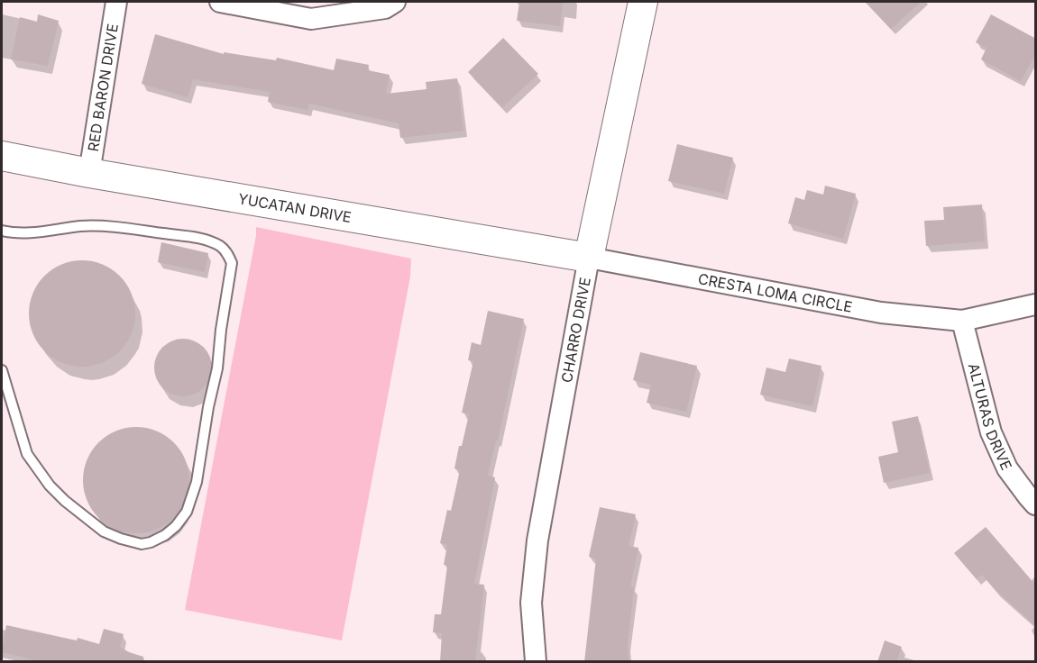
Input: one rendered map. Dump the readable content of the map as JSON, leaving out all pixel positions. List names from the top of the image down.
{
  "streets": {
    "street": [
      "RED BARON DRIVE",
      "YUCATAN DRIVE",
      "CRESTA LOMA CIRCLE",
      "CHARRO DRIVE",
      "ALTURAS DRIVE"
    ]
  },
  "crossings": [
    ["RED BARON DRIVE", "YUCATAN DRIVE"],
    ["YUCATAN DRIVE", "CRESTA LOMA CIRCLE"],
    ["YUCATAN DRIVE", "CHARRO DRIVE"],
    ["CRESTA LOMA CIRCLE", "CHARRO DRIVE"],
    ["CRESTA LOMA CIRCLE", "ALTURAS DRIVE"]
  ]
}
